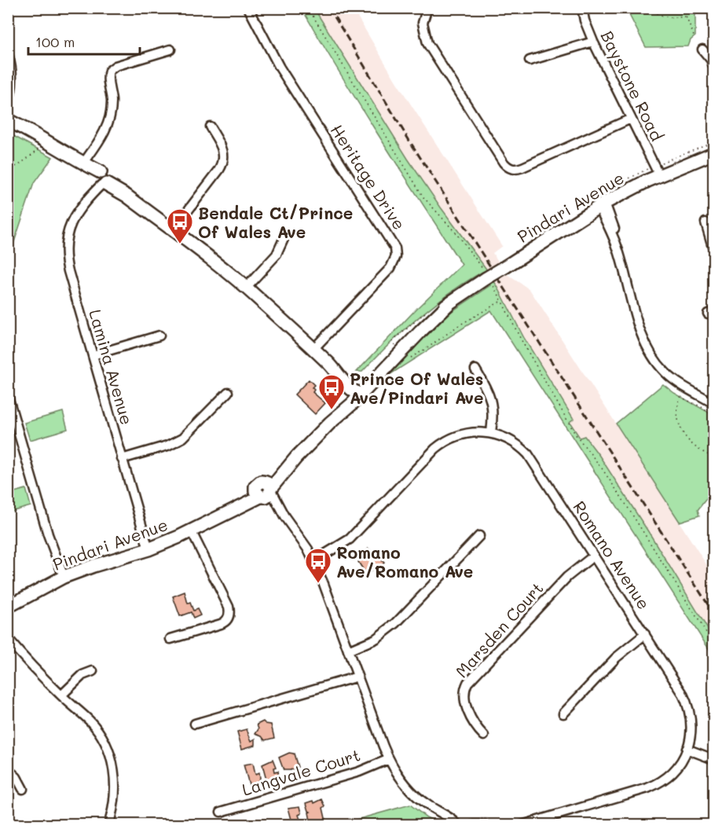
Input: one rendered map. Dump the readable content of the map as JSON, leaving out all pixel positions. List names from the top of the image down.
{
  "streets": {
    "street": [
      "Baystone Road",
      "Heritage Drive",
      "Pindari Avenue",
      "Lamina Avenue",
      "Romano Avenue",
      "Marsden Court",
      "Langvale Court"
    ]
  },
  "crossings": [
    ["Baystone Road", "Pindari Avenue"],
    ["Pindari Avenue", "Lamina Avenue"],
    ["Romano Avenue", "Marsden Court"]
  ],
  "places": {
    "bus stop": ["Bendale Ct/Prince Of Wales Ave", "Prince Of Wales Ave/Pindari Ave", "Romano Ave/Romano Ave"]
  },
  "scale_bar": "100 m"
}
